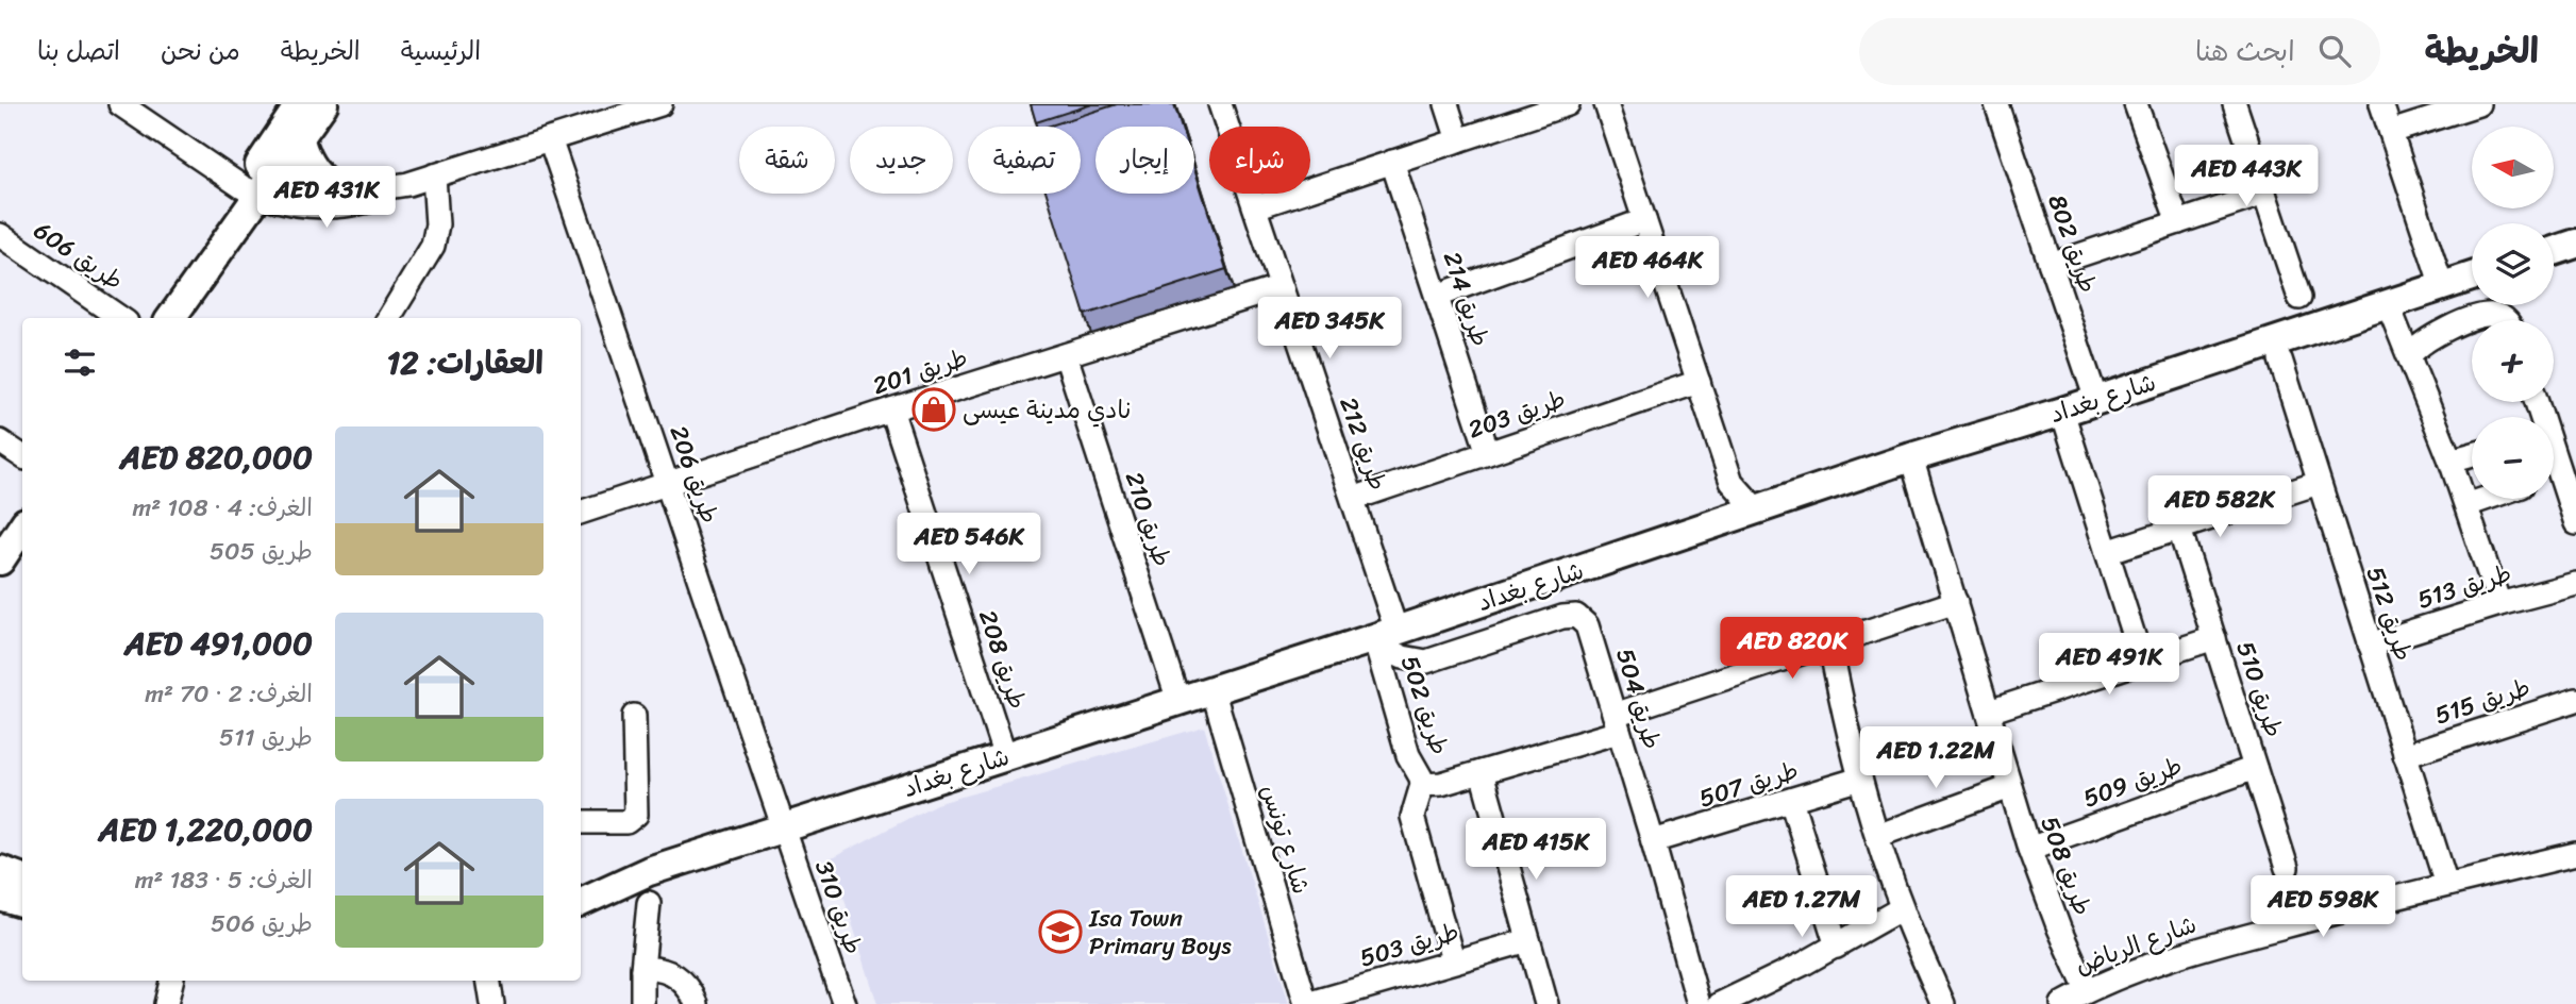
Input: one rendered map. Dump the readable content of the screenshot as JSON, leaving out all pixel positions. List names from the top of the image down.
{
  "streets": {
    "street": [
      "طريق 802",
      "طريق 606",
      "طريق 214",
      "طريق 201",
      "شارع بغداد",
      "طريق 203",
      "طريق 212",
      "طريق 206",
      "طريق 210",
      "طريق 513",
      "طريق 512",
      "طريق 208",
      "طريق 510",
      "طريق 504",
      "طريق 515",
      "طريق 502",
      "طريق 509",
      "طريق 507",
      "شارع تونس",
      "طريق 508",
      "طريق 310",
      "طريق 503",
      "شارع الرياض"
    ]
  },
  "crossings": [
    ["طريق 802", "شارع بغداد"],
    ["طريق 214", "طريق 203"],
    ["طريق 201", "طريق 212"],
    ["طريق 201", "طريق 206"],
    ["طريق 201", "طريق 210"],
    ["طريق 201", "طريق 208"],
    ["شارع بغداد", "طريق 212"],
    ["شارع بغداد", "طريق 206"],
    ["شارع بغداد", "طريق 210"],
    ["شارع بغداد", "طريق 208"],
    ["شارع بغداد", "طريق 504"],
    ["شارع بغداد", "طريق 502"],
    ["شارع بغداد", "شارع تونس"],
    ["شارع بغداد", "طريق 508"],
    ["شارع بغداد", "طريق 310"],
    ["طريق 203", "طريق 212"],
    ["طريق 212", "طريق 504"],
    ["طريق 212", "طريق 502"],
    ["طريق 206", "طريق 310"],
    ["طريق 513", "طريق 512"],
    ["طريق 512", "طريق 515"],
    ["طريق 512", "شارع الرياض"],
    ["طريق 510", "طريق 509"],
    ["طريق 504", "طريق 502"],
    ["طريق 504", "طريق 507"],
    ["طريق 502", "طريق 503"],
    ["طريق 509", "طريق 508"],
    ["شارع تونس", "طريق 503"],
    ["طريق 508", "شارع الرياض"]
  ],
  "places": {
    "shop": ["نادي مدينة عيسى"],
    "school or university": ["Isa Town Primary Boys"]
  },
  "north": "left",
  "page": {
    "header": "الخريطة",
    "search": "ابحث هنا",
    "nav": [
      "الرئيسية",
      "الخريطة",
      "من نحن",
      "اتصل بنا"
    ],
    "map_buttons": ["+", "−"],
    "chip": [
      "شراء",
      "إيجار",
      "تصفية",
      "جديد",
      "شقة"
    ],
    "price": [
      "AED 443K",
      "AED 431K",
      "AED 464K",
      "AED 345K",
      "AED 582K",
      "AED 546K",
      "AED 820K",
      "AED 491K",
      "AED 1.22M",
      "AED 415K",
      "AED 1.27M",
      "AED 598K"
    ],
    "heading": "العقارات: 12",
    "list": [
      {
        "name": "AED 820,000",
        "note": "الغرف: 4 · 108 m² · طريق 505"
      },
      {
        "name": "AED 491,000",
        "note": "الغرف: 2 · 70 m² · طريق 511"
      },
      {
        "name": "AED 1,220,000",
        "note": "الغرف: 5 · 183 m² · طريق 506"
      }
    ]
  }
}
